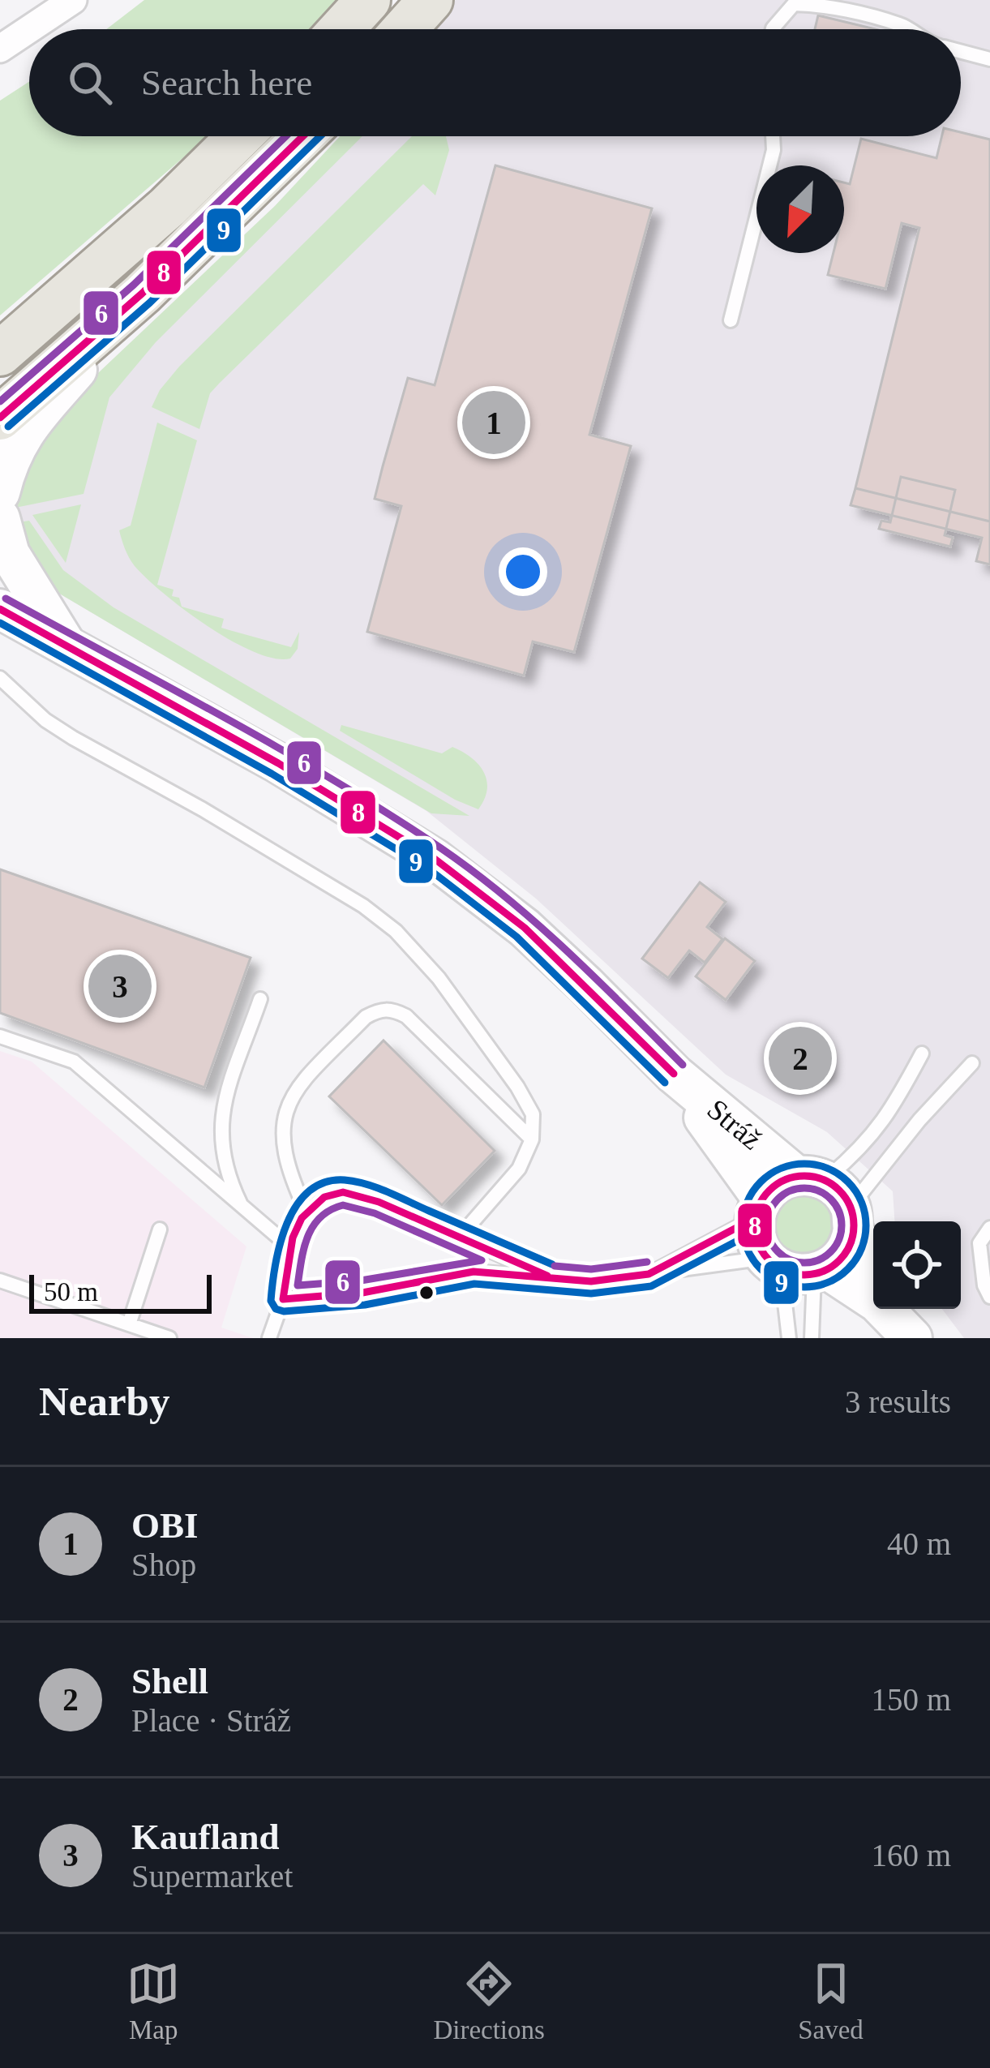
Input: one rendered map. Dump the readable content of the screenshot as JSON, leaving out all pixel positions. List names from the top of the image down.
{
  "streets": {
    "street": ["Stráž"]
  },
  "lines": ["transit line 8", "transit line 9", "transit line 6"],
  "scale_bar": "50 m",
  "north": "bottom left",
  "page": {
    "search": "Search here",
    "pins": ["1", "3", "2"],
    "scale": "50 m",
    "heading": ["Nearby", "3 results"],
    "list": [
      {
        "mark": "1",
        "name": "OBI",
        "note": "Shop",
        "value": "40 m"
      },
      {
        "mark": "2",
        "name": "Shell",
        "note": "Place · Stráž",
        "value": "150 m"
      },
      {
        "mark": "3",
        "name": "Kaufland",
        "note": "Supermarket",
        "value": "160 m"
      }
    ],
    "nav": ["Map", "Directions", "Saved"]
  }
}
